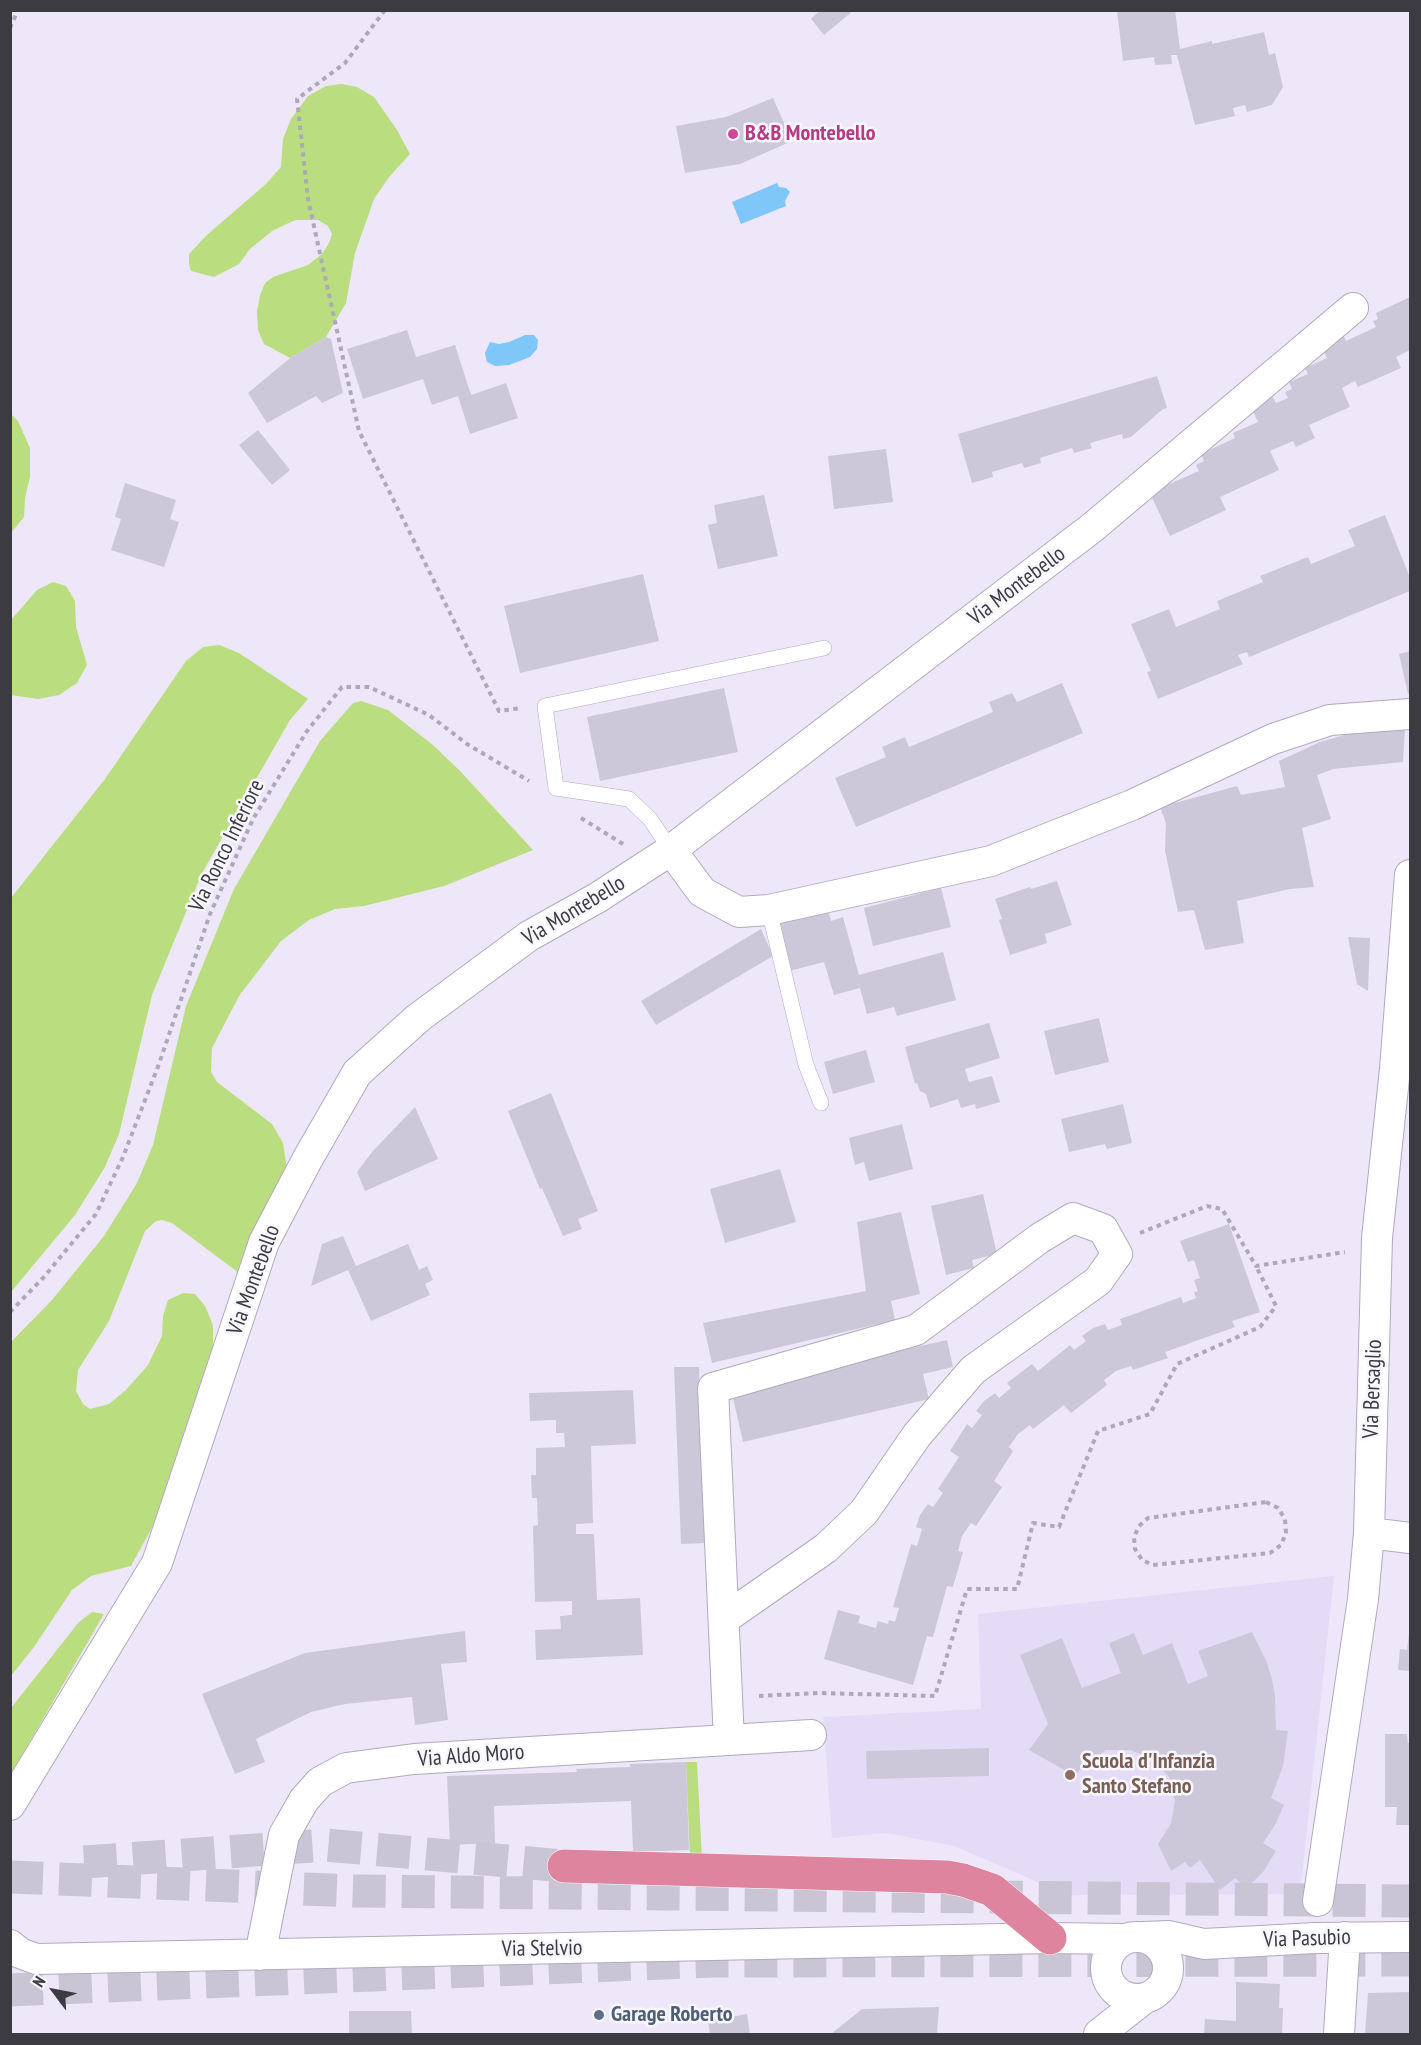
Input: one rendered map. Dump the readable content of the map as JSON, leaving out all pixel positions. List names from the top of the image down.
{
  "streets": {
    "street": [
      "Via Montebello",
      "Via Bersaglio",
      "Via Aldo Moro",
      "Via Pasubio",
      "Via Stelvio"
    ],
    "path": ["Via Ronco Inferiore"]
  },
  "crossings": [
    ["Via Bersaglio", "Via Pasubio"],
    ["Via Aldo Moro", "Via Stelvio"],
    ["Via Pasubio", "Via Stelvio"]
  ],
  "places": ["B&B Montebello", "Scuola d'Infanzia Santo Stefano", "Garage Roberto"],
  "north": "top left"
}
